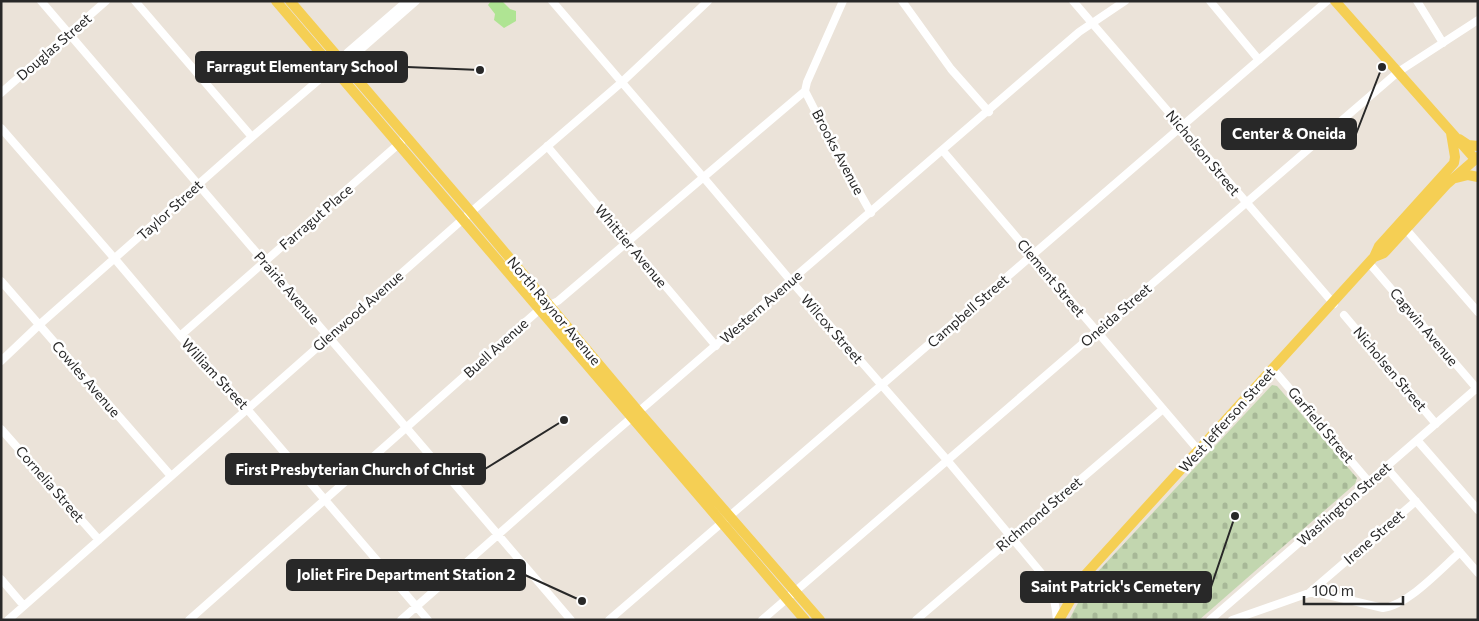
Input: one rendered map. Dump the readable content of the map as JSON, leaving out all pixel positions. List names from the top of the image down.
{
  "streets": {
    "main road": ["North Raynor Avenue", "West Jefferson Street"],
    "street": [
      "Douglas Street",
      "Brooks Avenue",
      "Nicholson Street",
      "Taylor Street",
      "Farragut Place",
      "Whittier Avenue",
      "Clement Street",
      "Prairie Avenue",
      "Western Avenue",
      "Glenwood Avenue",
      "Campbell Street",
      "Oneida Street",
      "Cagwin Avenue",
      "Wilcox Street",
      "Buell Avenue",
      "Nicholsen Street",
      "William Street",
      "Cowles Avenue",
      "Garfield Street",
      "Cornelia Street",
      "Washington Street",
      "Richmond Street",
      "Irene Street"
    ]
  },
  "crossings": [
    ["Douglas Street", "Prairie Avenue"],
    ["Brooks Avenue", "Western Avenue"],
    ["Brooks Avenue", "Buell Avenue"],
    ["Nicholson Street", "Western Avenue"],
    ["Nicholson Street", "Campbell Street"],
    ["Nicholson Street", "Oneida Street"],
    ["Nicholson Street", "West Jefferson Street"],
    ["Taylor Street", "Prairie Avenue"],
    ["Taylor Street", "North Raynor Avenue"],
    ["Taylor Street", "William Street"],
    ["Taylor Street", "Cowles Avenue"],
    ["Farragut Place", "Prairie Avenue"],
    ["Farragut Place", "North Raynor Avenue"],
    ["Farragut Place", "William Street"],
    ["Whittier Avenue", "Western Avenue"],
    ["Whittier Avenue", "Glenwood Avenue"],
    ["Whittier Avenue", "Buell Avenue"],
    ["Clement Street", "Western Avenue"],
    ["Clement Street", "Campbell Street"],
    ["Clement Street", "Oneida Street"],
    ["Clement Street", "West Jefferson Street"],
    ["Clement Street", "Richmond Street"],
    ["Prairie Avenue", "Western Avenue"],
    ["Prairie Avenue", "Glenwood Avenue"],
    ["Prairie Avenue", "Buell Avenue"],
    ["Western Avenue", "North Raynor Avenue"],
    ["Western Avenue", "Wilcox Street"],
    ["Western Avenue", "William Street"],
    ["Glenwood Avenue", "North Raynor Avenue"],
    ["Glenwood Avenue", "Wilcox Street"],
    ["Glenwood Avenue", "William Street"],
    ["Glenwood Avenue", "Cowles Avenue"],
    ["Glenwood Avenue", "Cornelia Street"],
    ["North Raynor Avenue", "Campbell Street"],
    ["North Raynor Avenue", "Oneida Street"],
    ["North Raynor Avenue", "Buell Avenue"],
    ["Campbell Street", "Wilcox Street"],
    ["Oneida Street", "Wilcox Street"],
    ["Cagwin Avenue", "West Jefferson Street"],
    ["Cagwin Avenue", "Washington Street"],
    ["Wilcox Street", "Buell Avenue"],
    ["Wilcox Street", "West Jefferson Street"],
    ["Wilcox Street", "Richmond Street"],
    ["Buell Avenue", "William Street"],
    ["Nicholsen Street", "Washington Street"],
    ["West Jefferson Street", "Garfield Street"],
    ["Garfield Street", "Washington Street"]
  ],
  "places": [
    "Center & Oneida",
    "Farragut Elementary School",
    "First Presbyterian Church of Christ",
    "Saint Patrick's Cemetery",
    "Joliet Fire Department Station 2"
  ],
  "scale_bar": "100 m"
}
